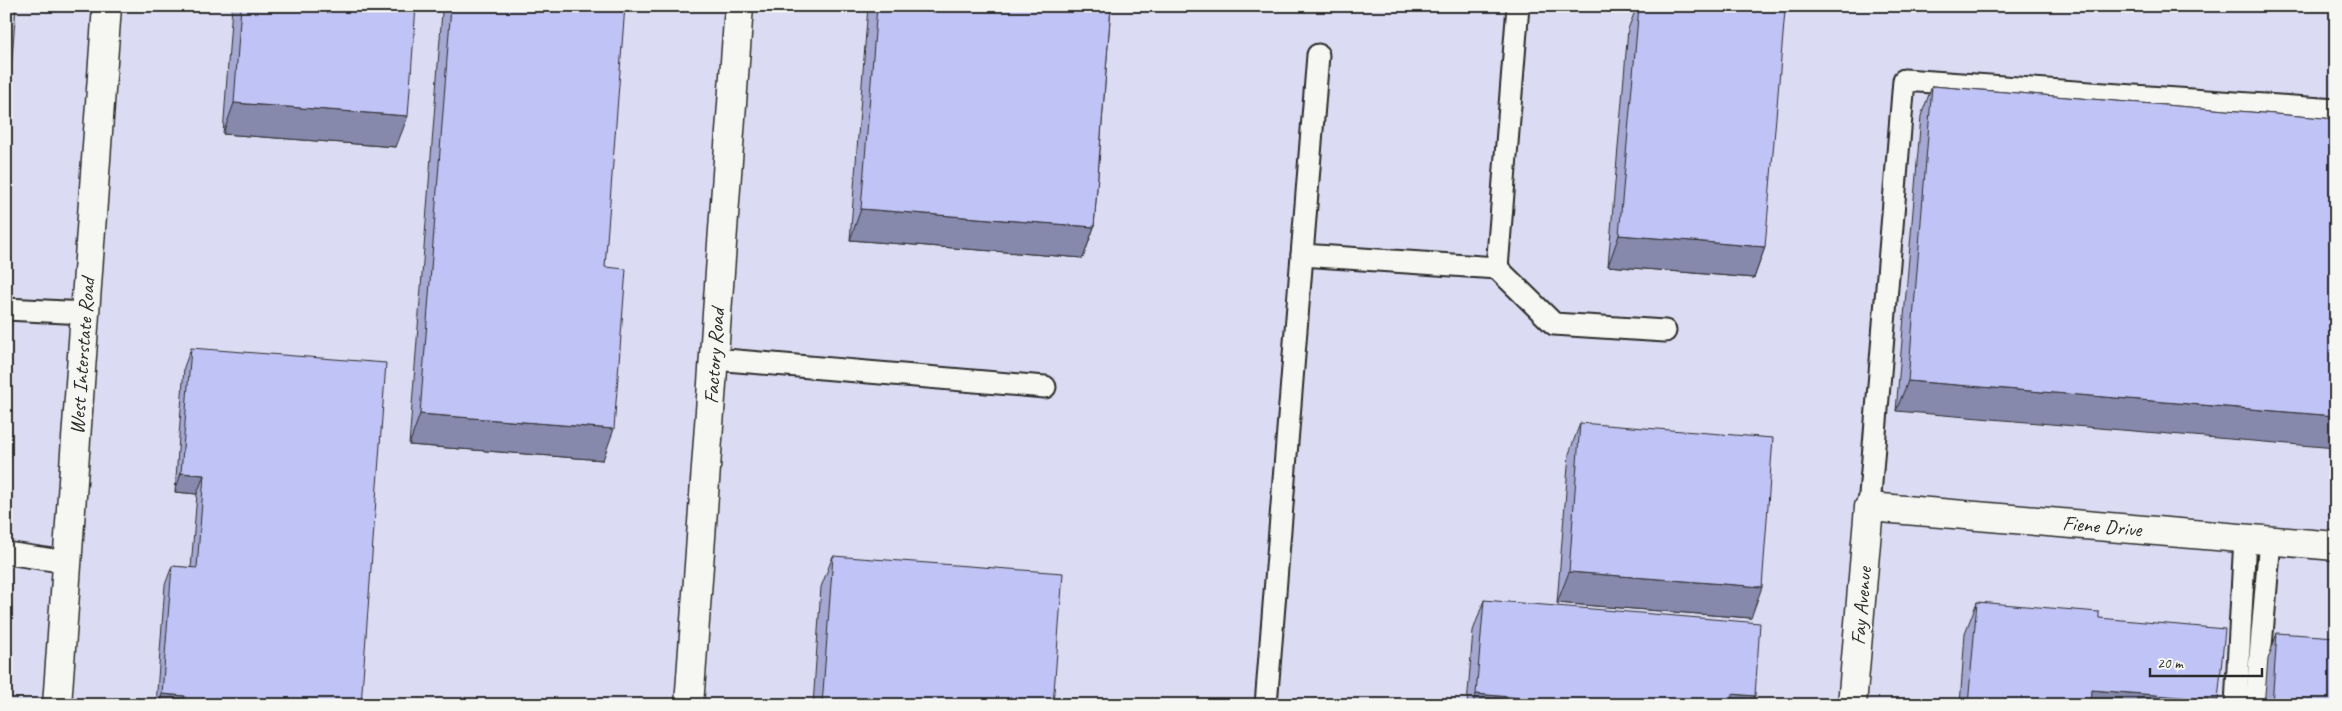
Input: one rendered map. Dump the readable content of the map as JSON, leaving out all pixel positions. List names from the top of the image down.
{
  "streets": {
    "street": [
      "West Interstate Road",
      "Factory Road",
      "Fiene Drive",
      "Fay Avenue"
    ]
  },
  "crossings": [
    ["Fiene Drive", "Fay Avenue"]
  ],
  "scale_bar": "20 m"
}
